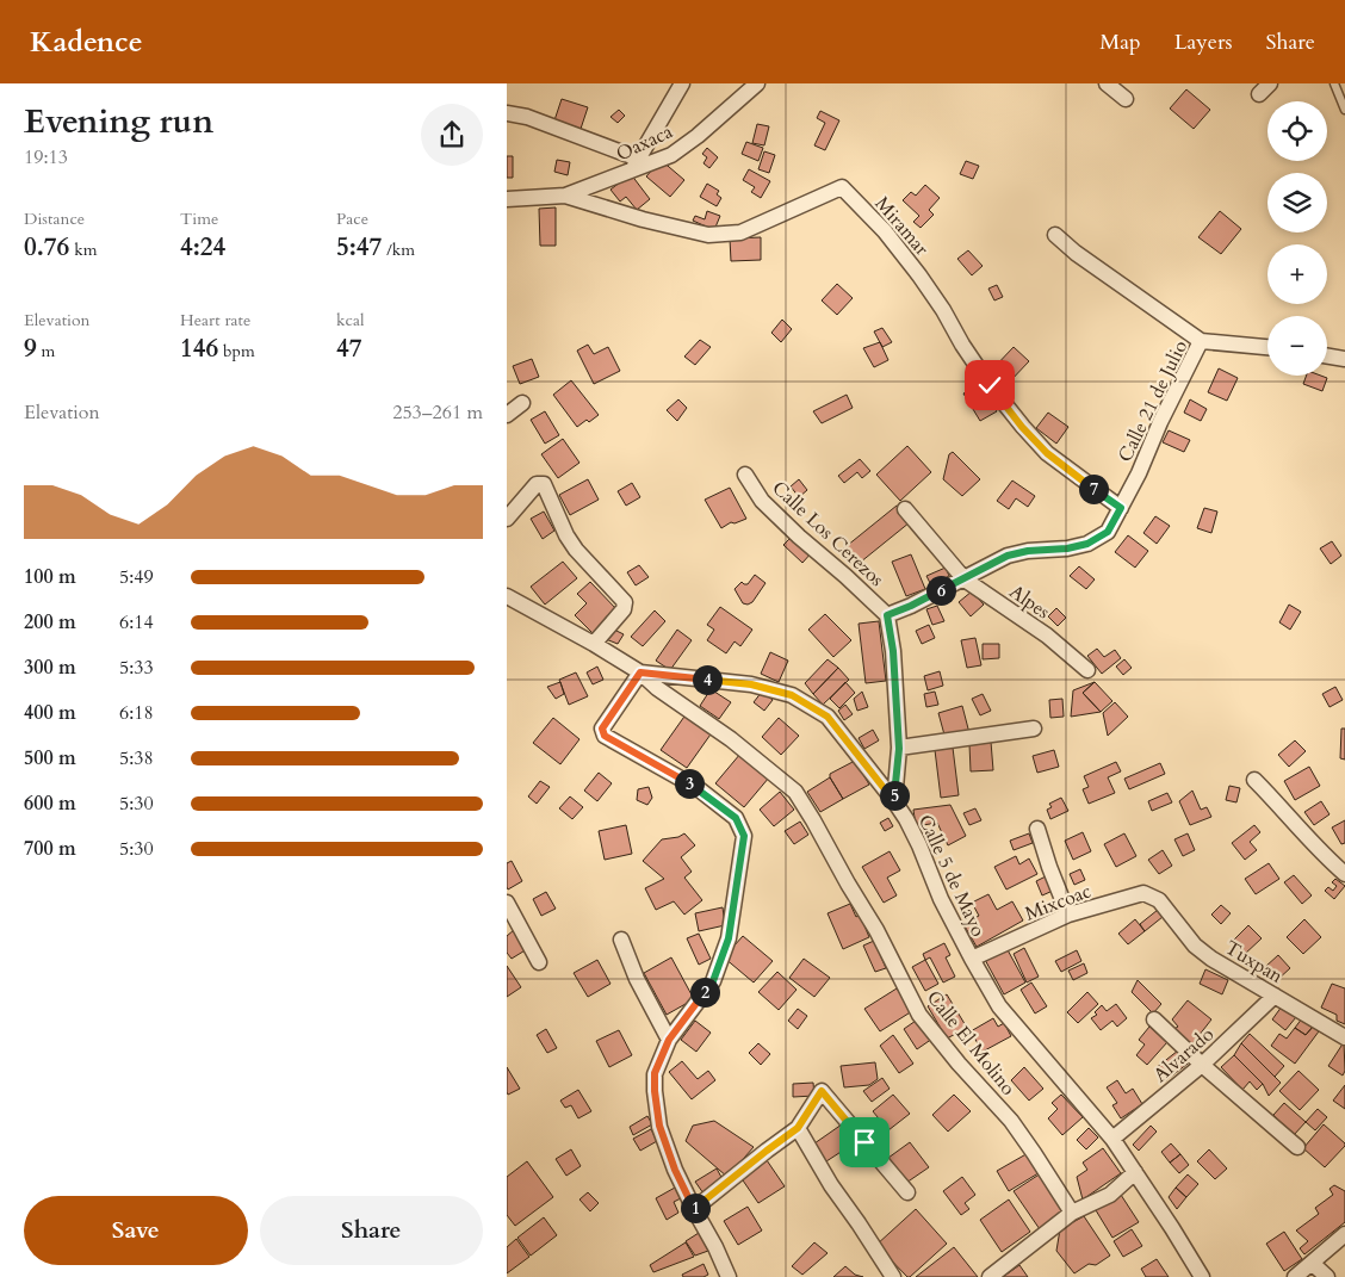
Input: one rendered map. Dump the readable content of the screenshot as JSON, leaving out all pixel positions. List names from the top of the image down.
{
  "streets": {
    "street": [
      "Oaxaca",
      "Miramar",
      "Calle 21 de Julio",
      "Calle Los Cerezos",
      "Alpes",
      "Calle 5 de Mayo",
      "Mixcoac",
      "Tuxpan",
      "Calle El Molino",
      "Alvarado"
    ]
  },
  "crossings": [
    ["Oaxaca", "Miramar"],
    ["Miramar", "Calle 21 de Julio"],
    ["Calle 21 de Julio", "Calle Los Cerezos"],
    ["Calle 21 de Julio", "Alpes"],
    ["Calle 5 de Mayo", "Mixcoac"],
    ["Calle 5 de Mayo", "Calle El Molino"],
    ["Calle 5 de Mayo", "Alvarado"],
    ["Mixcoac", "Tuxpan"],
    ["Tuxpan", "Alvarado"]
  ],
  "page": {
    "header": "Kadence",
    "nav": ["Map", "Layers", "Share"],
    "heading": ["Evening run", "19:13"],
    "map_buttons": ["+", "−"],
    "stats": [
      ["Distance", "0.76 km"],
      ["Time", "4:24"],
      ["Pace", "5:47 /km"],
      ["Elevation", "9 m"],
      ["Heart rate", "146 bpm"],
      ["kcal", "47"]
    ],
    "chart": ["Elevation", "253–261 m"],
    "pins": [
      "7",
      "6",
      "4",
      "3",
      "5",
      "2",
      "1"
    ],
    "list": [
      {
        "name": "100 m",
        "note": "5:49"
      },
      {
        "name": "200 m",
        "note": "6:14"
      },
      {
        "name": "300 m",
        "note": "5:33"
      },
      {
        "name": "400 m",
        "note": "6:18"
      },
      {
        "name": "500 m",
        "note": "5:38"
      },
      {
        "name": "600 m",
        "note": "5:30"
      },
      {
        "name": "700 m",
        "note": "5:30"
      }
    ],
    "buttons": ["Save", "Share"]
  }
}
